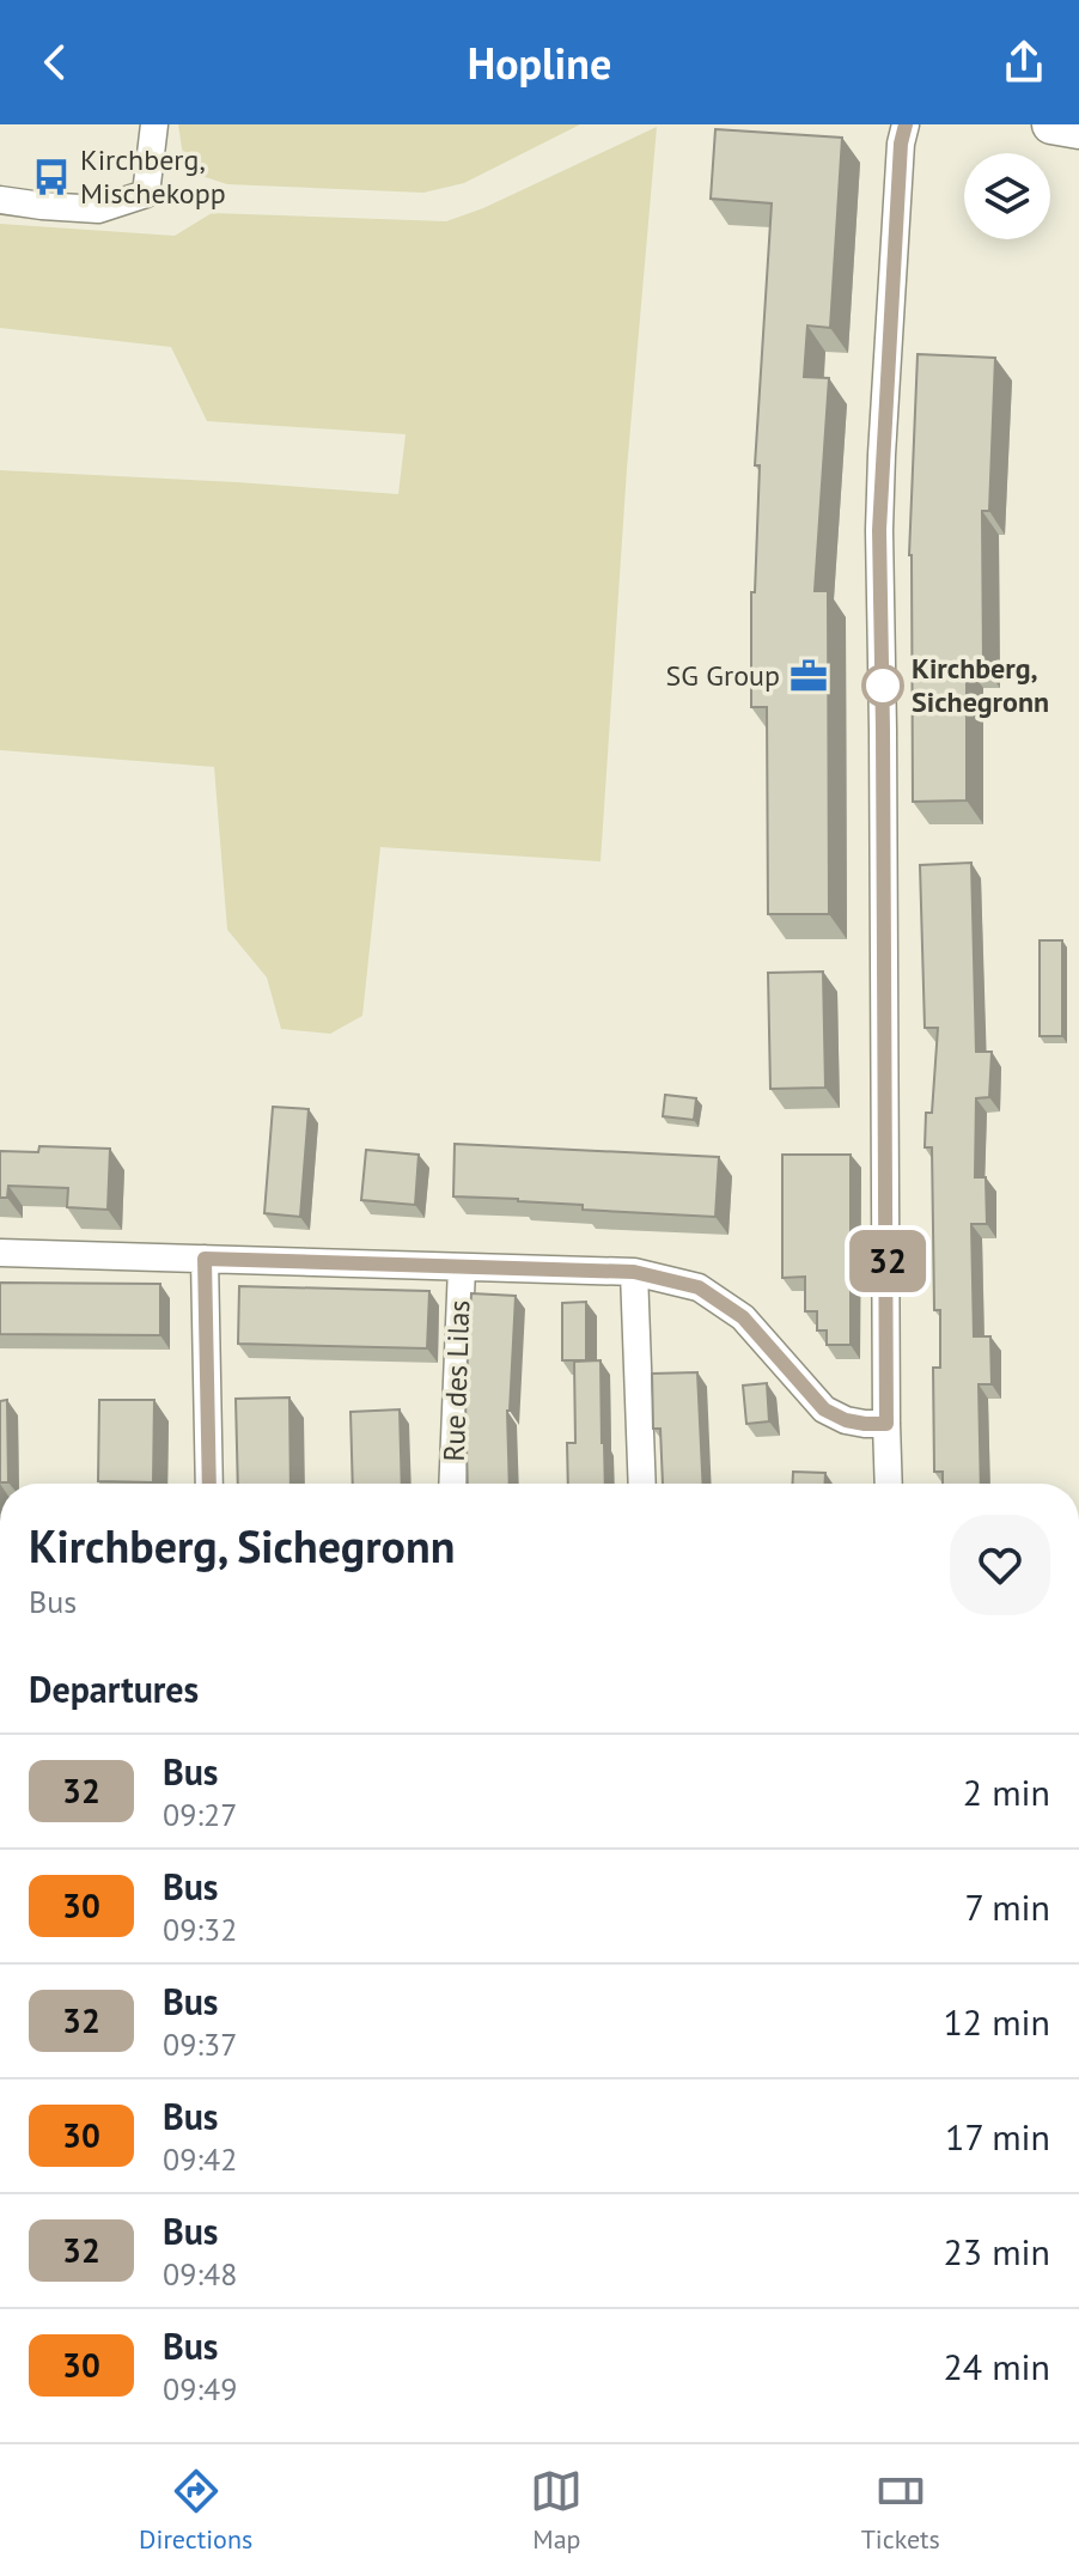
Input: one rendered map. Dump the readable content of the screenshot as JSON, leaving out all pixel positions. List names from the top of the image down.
{
  "streets": {
    "street": ["Rue des Lilas"]
  },
  "places": {
    "bus stop": ["Kirchberg, Mischekopp"],
    "office": ["SG Group"],
    "other": ["Kirchberg, Sichegronn"]
  },
  "lines": ["bus line 32"],
  "page": {
    "header": "Hopline",
    "on_map": "32",
    "heading": [
      ["Kirchberg, Sichegronn", "Bus"],
      "Departures"
    ],
    "list": [
      {
        "mark": "32",
        "name": "Bus",
        "note": "09:27",
        "value": "2 min"
      },
      {
        "mark": "30",
        "name": "Bus",
        "note": "09:32",
        "value": "7 min"
      },
      {
        "mark": "32",
        "name": "Bus",
        "note": "09:37",
        "value": "12 min"
      },
      {
        "mark": "30",
        "name": "Bus",
        "note": "09:42",
        "value": "17 min"
      },
      {
        "mark": "32",
        "name": "Bus",
        "note": "09:48",
        "value": "23 min"
      },
      {
        "mark": "30",
        "name": "Bus",
        "note": "09:49",
        "value": "24 min"
      }
    ],
    "tabs": ["Directions", "Map", "Tickets"]
  }
}
